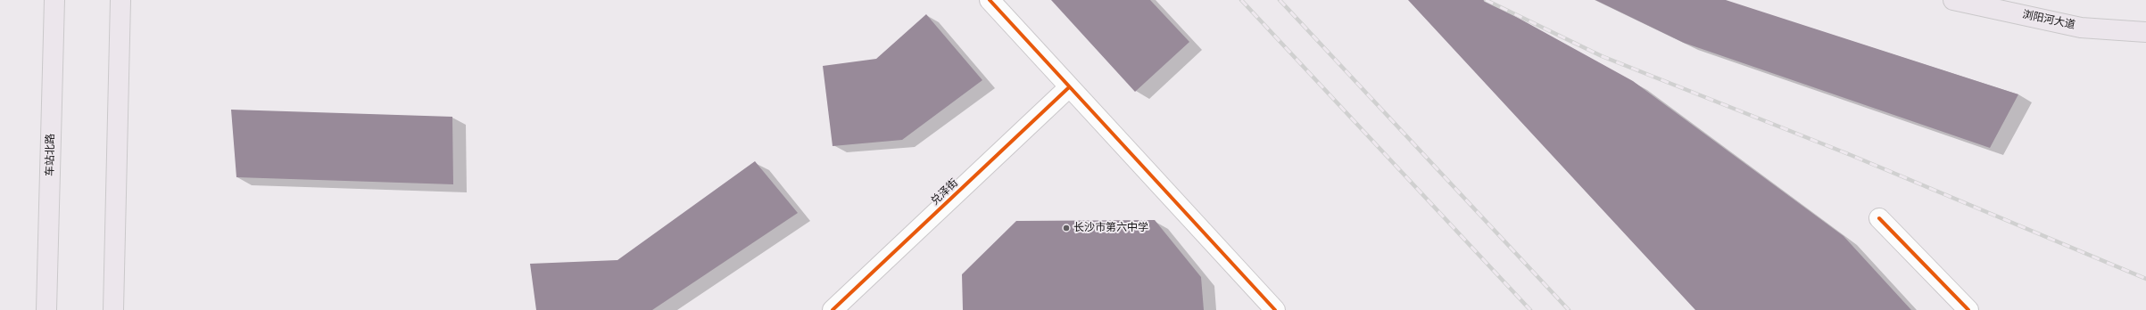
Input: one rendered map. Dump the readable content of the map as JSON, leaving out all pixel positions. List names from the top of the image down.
{
  "streets": {
    "main road": ["浏阳河大道", "车站北路"],
    "street": ["兑泽街"]
  },
  "places": ["长沙市第六中学"]
}
